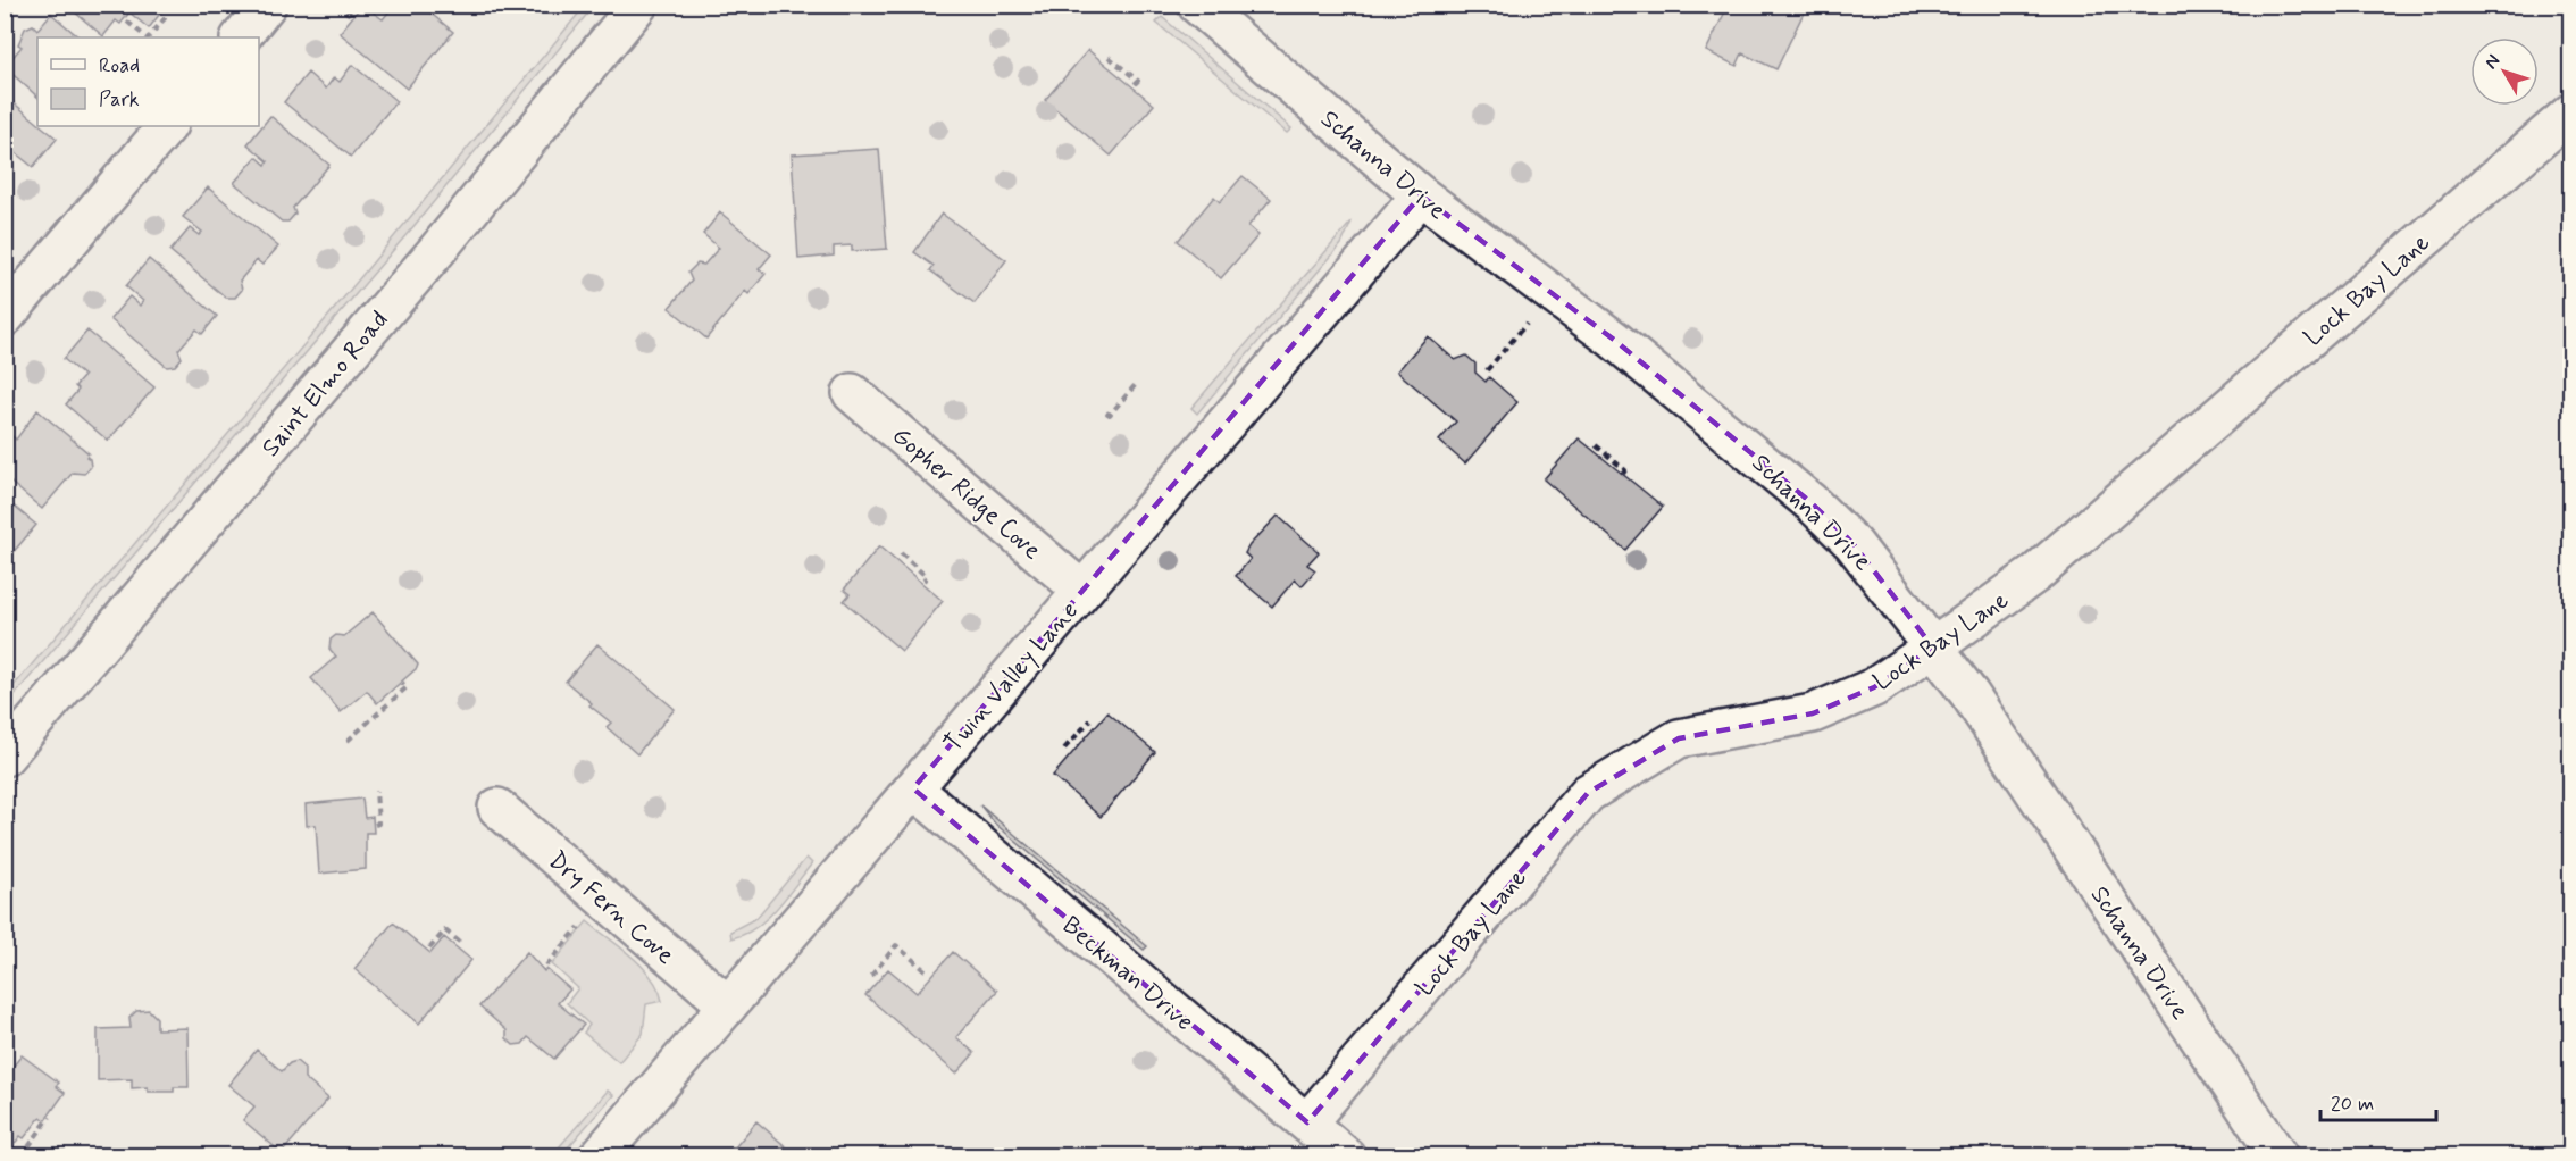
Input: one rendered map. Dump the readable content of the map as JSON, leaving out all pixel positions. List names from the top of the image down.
{
  "streets": {
    "street": [
      "Schanna Drive",
      "Lock Bay Lane",
      "Saint Elmo Road",
      "Gopher Ridge Cove",
      "Twin Valley Lane",
      "Dry Fern Cove",
      "Beckman Drive"
    ]
  },
  "crossings": [
    ["Schanna Drive", "Lock Bay Lane"],
    ["Schanna Drive", "Twin Valley Lane"],
    ["Lock Bay Lane", "Beckman Drive"],
    ["Gopher Ridge Cove", "Twin Valley Lane"],
    ["Twin Valley Lane", "Dry Fern Cove"],
    ["Twin Valley Lane", "Beckman Drive"]
  ],
  "legend": ["Road", "Park"],
  "scale_bar": "20 m",
  "north": "top left"
}
